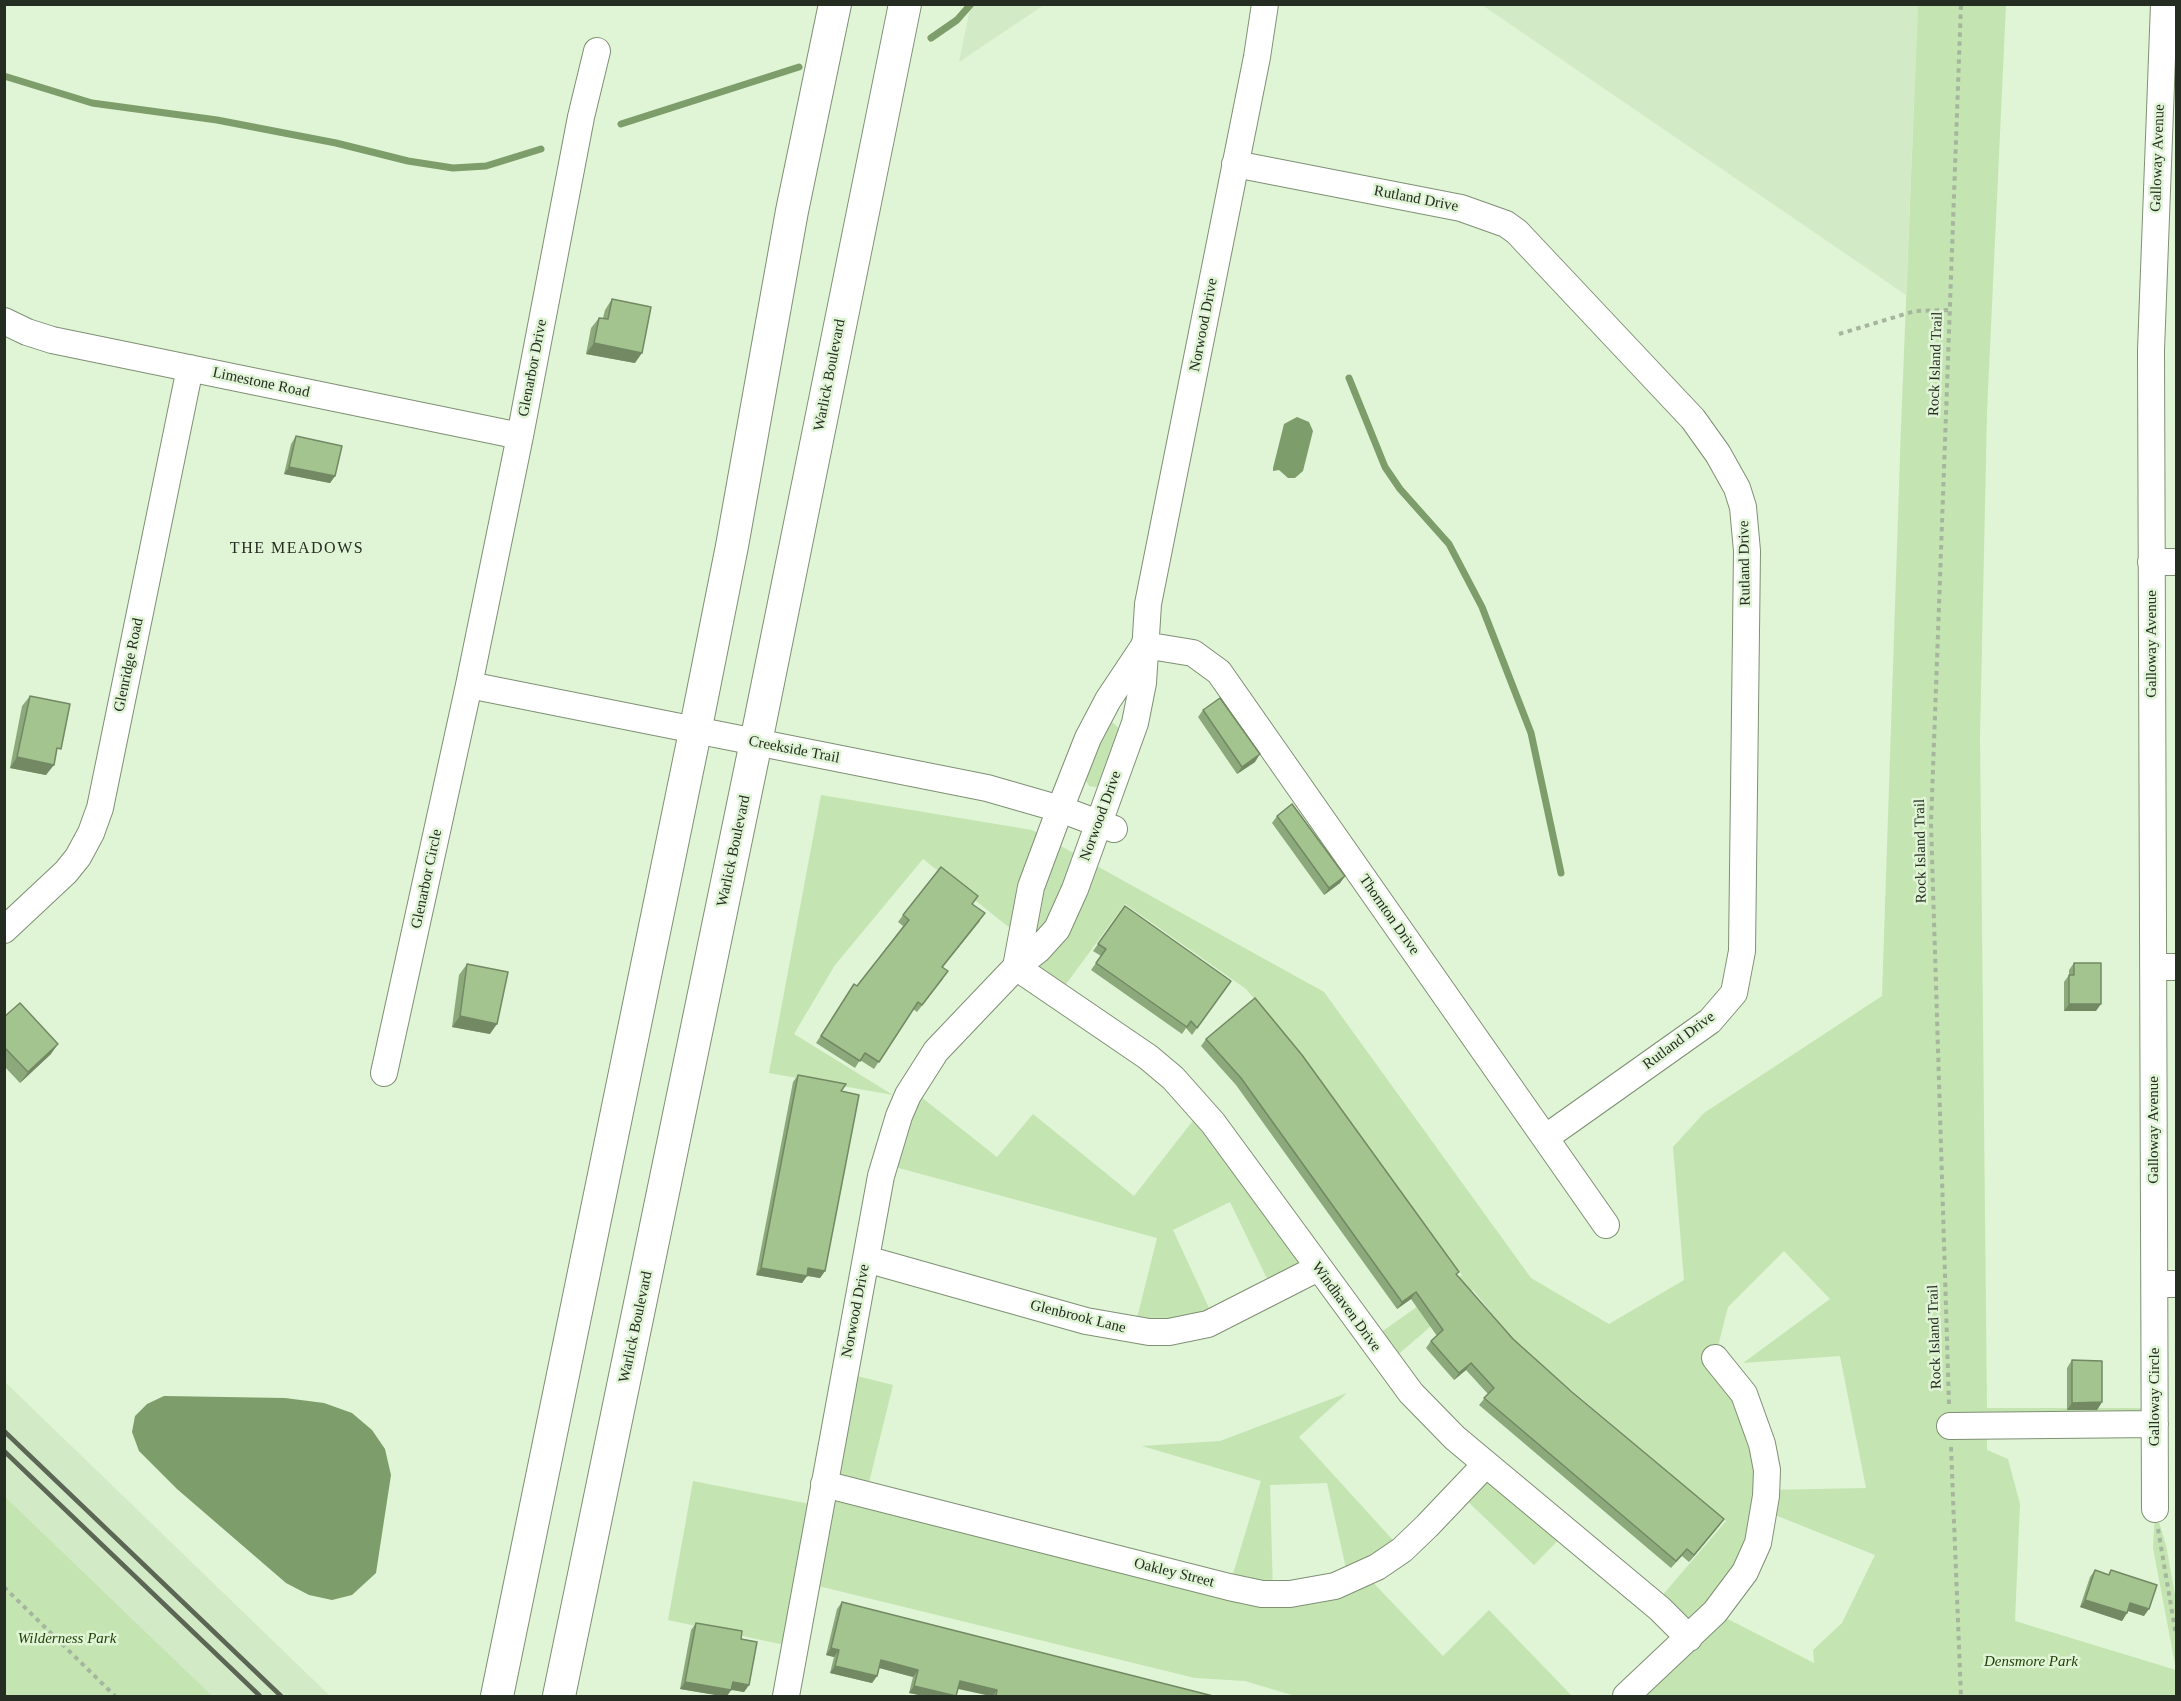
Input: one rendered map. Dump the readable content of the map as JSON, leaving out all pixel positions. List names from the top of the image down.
{
  "streets": {
    "main road": ["Warlick Boulevard"],
    "street": [
      "Galloway Avenue",
      "Rutland Drive",
      "Norwood Drive",
      "Glenarbor Drive",
      "Limestone Road",
      "Glenridge Road",
      "Creekside Trail",
      "Glenarbor Circle",
      "Thornton Drive",
      "Windhaven Drive",
      "Glenbrook Lane",
      "Galloway Circle",
      "Oakley Street"
    ],
    "path": ["Rock Island Trail"]
  },
  "crossings": [
    ["Galloway Avenue", "Galloway Circle"],
    ["Rutland Drive", "Norwood Drive"],
    ["Rutland Drive", "Thornton Drive"],
    ["Norwood Drive", "Creekside Trail"],
    ["Norwood Drive", "Thornton Drive"],
    ["Norwood Drive", "Windhaven Drive"],
    ["Norwood Drive", "Glenbrook Lane"],
    ["Norwood Drive", "Oakley Street"],
    ["Glenarbor Drive", "Limestone Road"],
    ["Glenarbor Drive", "Creekside Trail"],
    ["Glenarbor Drive", "Glenarbor Circle"],
    ["Warlick Boulevard", "Creekside Trail"],
    ["Limestone Road", "Glenridge Road"],
    ["Creekside Trail", "Glenarbor Circle"],
    ["Windhaven Drive", "Glenbrook Lane"],
    ["Windhaven Drive", "Oakley Street"]
  ],
  "districts": ["THE MEADOWS"],
  "parks": ["Wilderness Park", "Densmore Park"]
}
